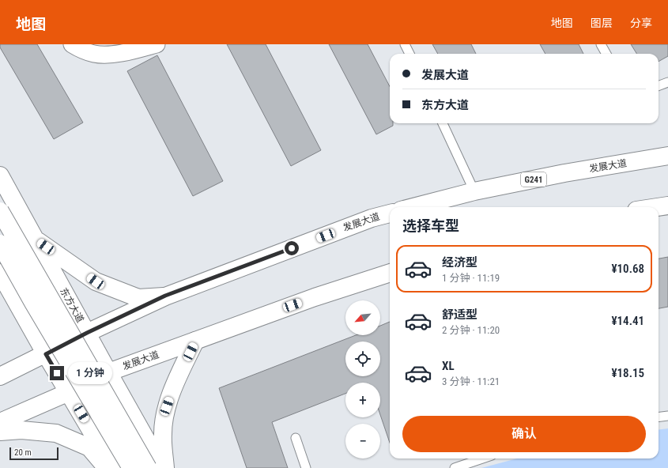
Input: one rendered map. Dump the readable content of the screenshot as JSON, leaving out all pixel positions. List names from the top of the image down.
{
  "streets": {
    "main road": ["发展大道", "G241", "东方大道"]
  },
  "crossings": [
    ["发展大道", "东方大道"]
  ],
  "scale_bar": "20 m",
  "north": "bottom left",
  "page": {
    "header": "地图",
    "nav": ["地图", "图层", "分享"],
    "banner": ["发展大道", "东方大道"],
    "heading": "选择车型",
    "list": [
      {
        "name": "经济型",
        "note": "1 分钟 · 11:19",
        "value": "¥10.68"
      },
      {
        "name": "舒适型",
        "note": "2 分钟 · 11:20",
        "value": "¥14.41"
      },
      {
        "name": "XL",
        "note": "3 分钟 · 11:21",
        "value": "¥18.15"
      }
    ],
    "map_buttons": ["+", "−"],
    "bubble": "1 分钟",
    "buttons": "确认",
    "scale": "20 m"
  }
}
